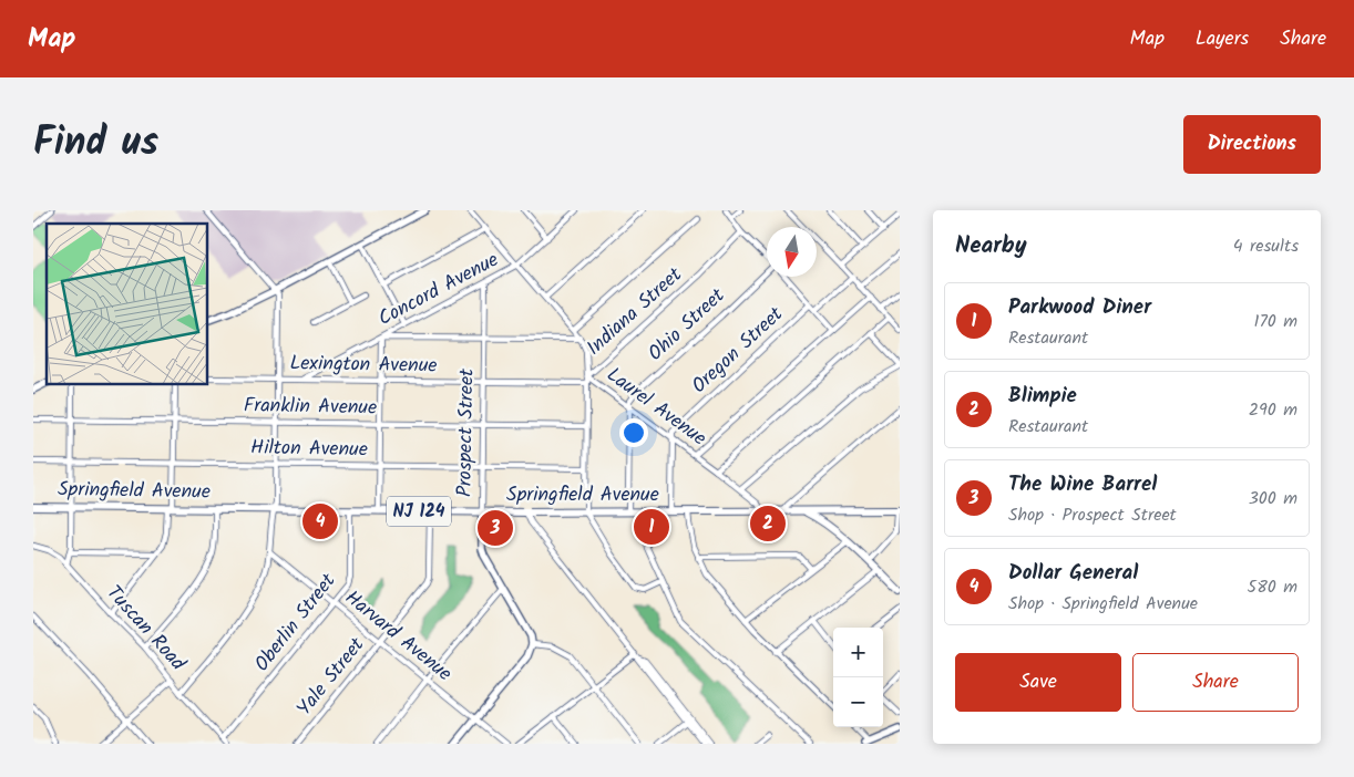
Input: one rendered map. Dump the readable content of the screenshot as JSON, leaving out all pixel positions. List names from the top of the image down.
{
  "streets": {
    "main road": ["Springfield Avenue", "NJ 124"],
    "street": [
      "Concord Avenue",
      "Indiana Street",
      "Ohio Street",
      "Oregon Street",
      "Lexington Avenue",
      "Franklin Avenue",
      "Laurel Avenue",
      "Prospect Street",
      "Hilton Avenue",
      "Oberlin Street",
      "Tuscan Road",
      "Harvard Avenue",
      "Yale Street"
    ]
  },
  "crossings": [
    ["Concord Avenue", "Lexington Avenue"],
    ["Concord Avenue", "Laurel Avenue"],
    ["Concord Avenue", "Prospect Street"],
    ["Indiana Street", "Lexington Avenue"],
    ["Indiana Street", "Franklin Avenue"],
    ["Indiana Street", "Laurel Avenue"],
    ["Indiana Street", "Hilton Avenue"],
    ["Indiana Street", "Springfield Avenue"],
    ["Ohio Street", "Laurel Avenue"],
    ["Oregon Street", "Laurel Avenue"],
    ["Lexington Avenue", "Prospect Street"],
    ["Franklin Avenue", "Prospect Street"],
    ["Laurel Avenue", "Springfield Avenue"],
    ["Prospect Street", "Hilton Avenue"],
    ["Prospect Street", "Springfield Avenue"],
    ["Springfield Avenue", "Oberlin Street"],
    ["Springfield Avenue", "Yale Street"],
    ["Oberlin Street", "Tuscan Road"],
    ["Oberlin Street", "Harvard Avenue"],
    ["Harvard Avenue", "Yale Street"]
  ],
  "north": "bottom",
  "page": {
    "header": "Map",
    "nav": ["Map", "Layers", "Share"],
    "title": "Find us",
    "buttons": [
      "Directions",
      ["Save", "Share"]
    ],
    "heading": ["Nearby", "4 results"],
    "list": [
      {
        "mark": "1",
        "name": "Parkwood Diner",
        "note": "Restaurant",
        "value": "170 m"
      },
      {
        "mark": "2",
        "name": "Blimpie",
        "note": "Restaurant",
        "value": "290 m"
      },
      {
        "mark": "3",
        "name": "The Wine Barrel",
        "note": "Shop · Prospect Street",
        "value": "300 m"
      },
      {
        "mark": "4",
        "name": "Dollar General",
        "note": "Shop · Springfield Avenue",
        "value": "580 m"
      }
    ],
    "pins": [
      "4",
      "2",
      "1",
      "3"
    ],
    "map_buttons": ["+", "−"]
  }
}
